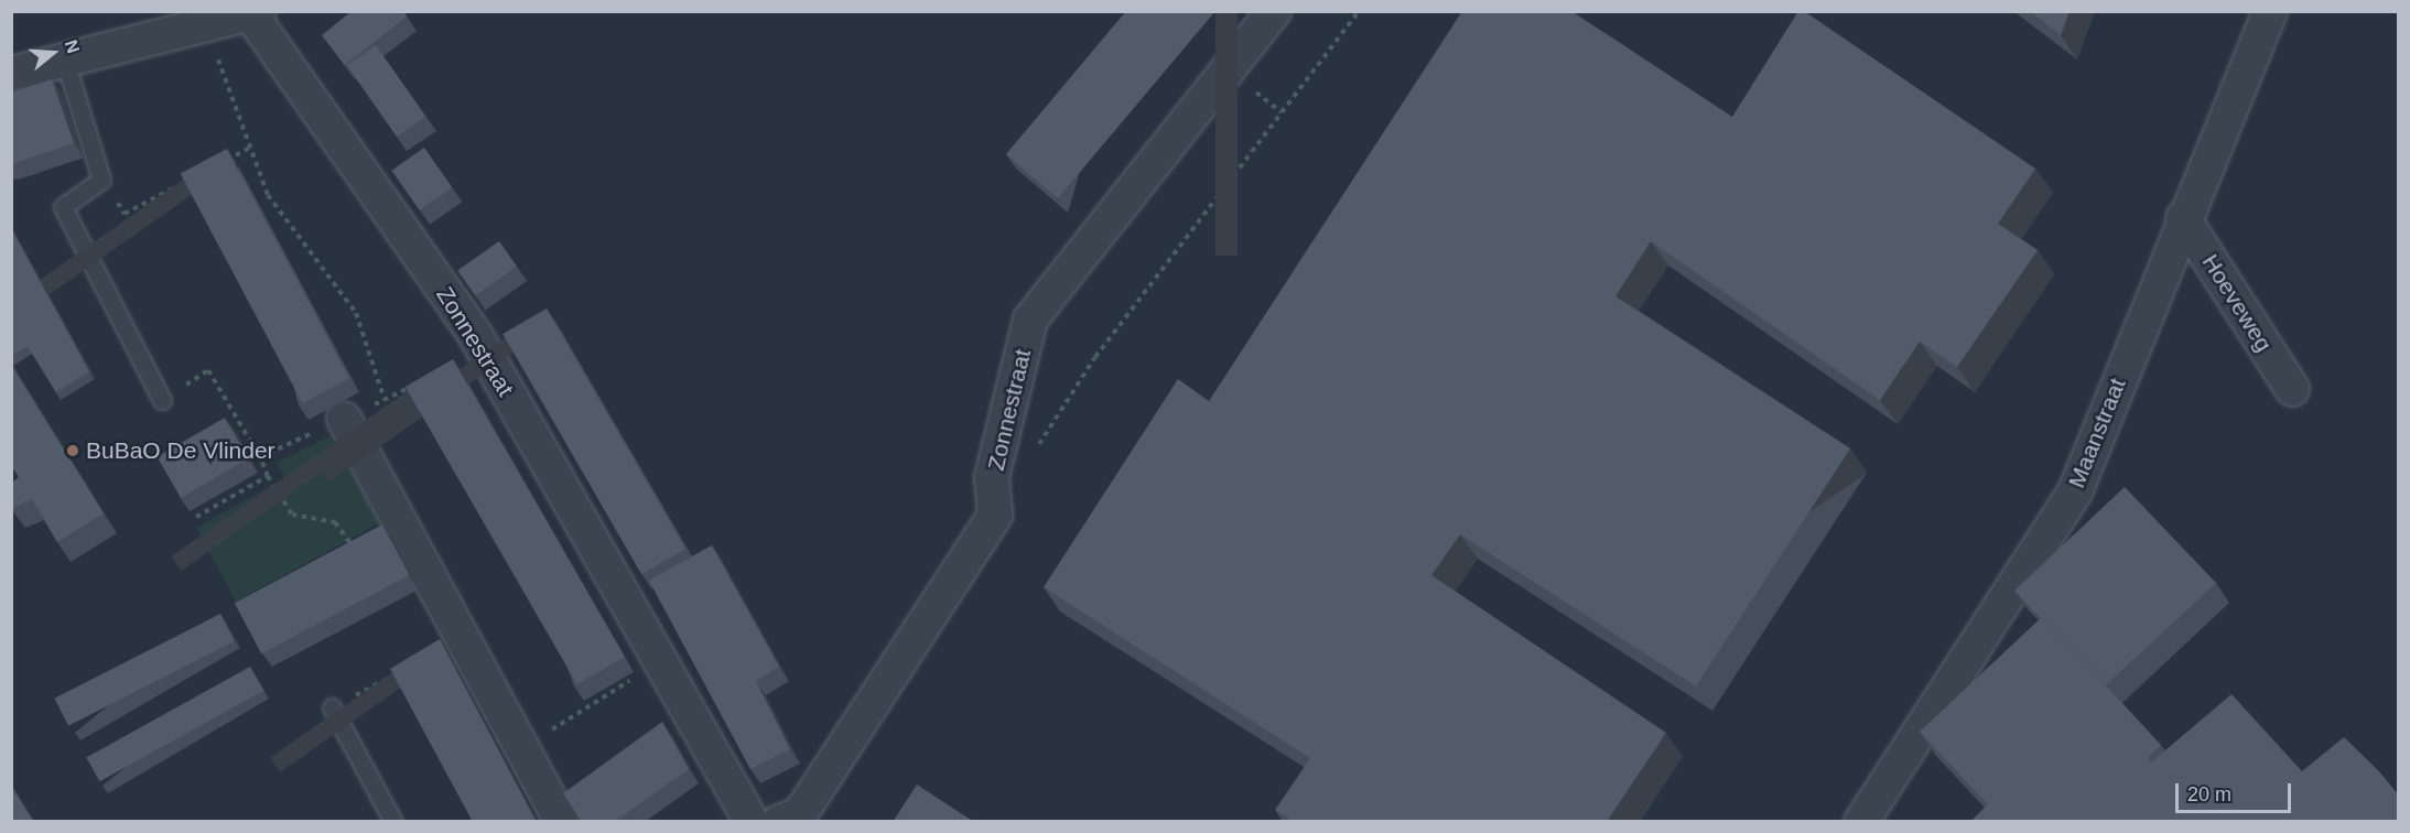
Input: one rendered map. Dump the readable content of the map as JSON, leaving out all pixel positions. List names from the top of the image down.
{
  "streets": {
    "street": ["Hoeveweg", "Zonnestraat", "Maanstraat"]
  },
  "crossings": [
    ["Hoeveweg", "Maanstraat"]
  ],
  "places": ["BuBaO De Vlinder"],
  "scale_bar": "20 m",
  "north": "right"
}
